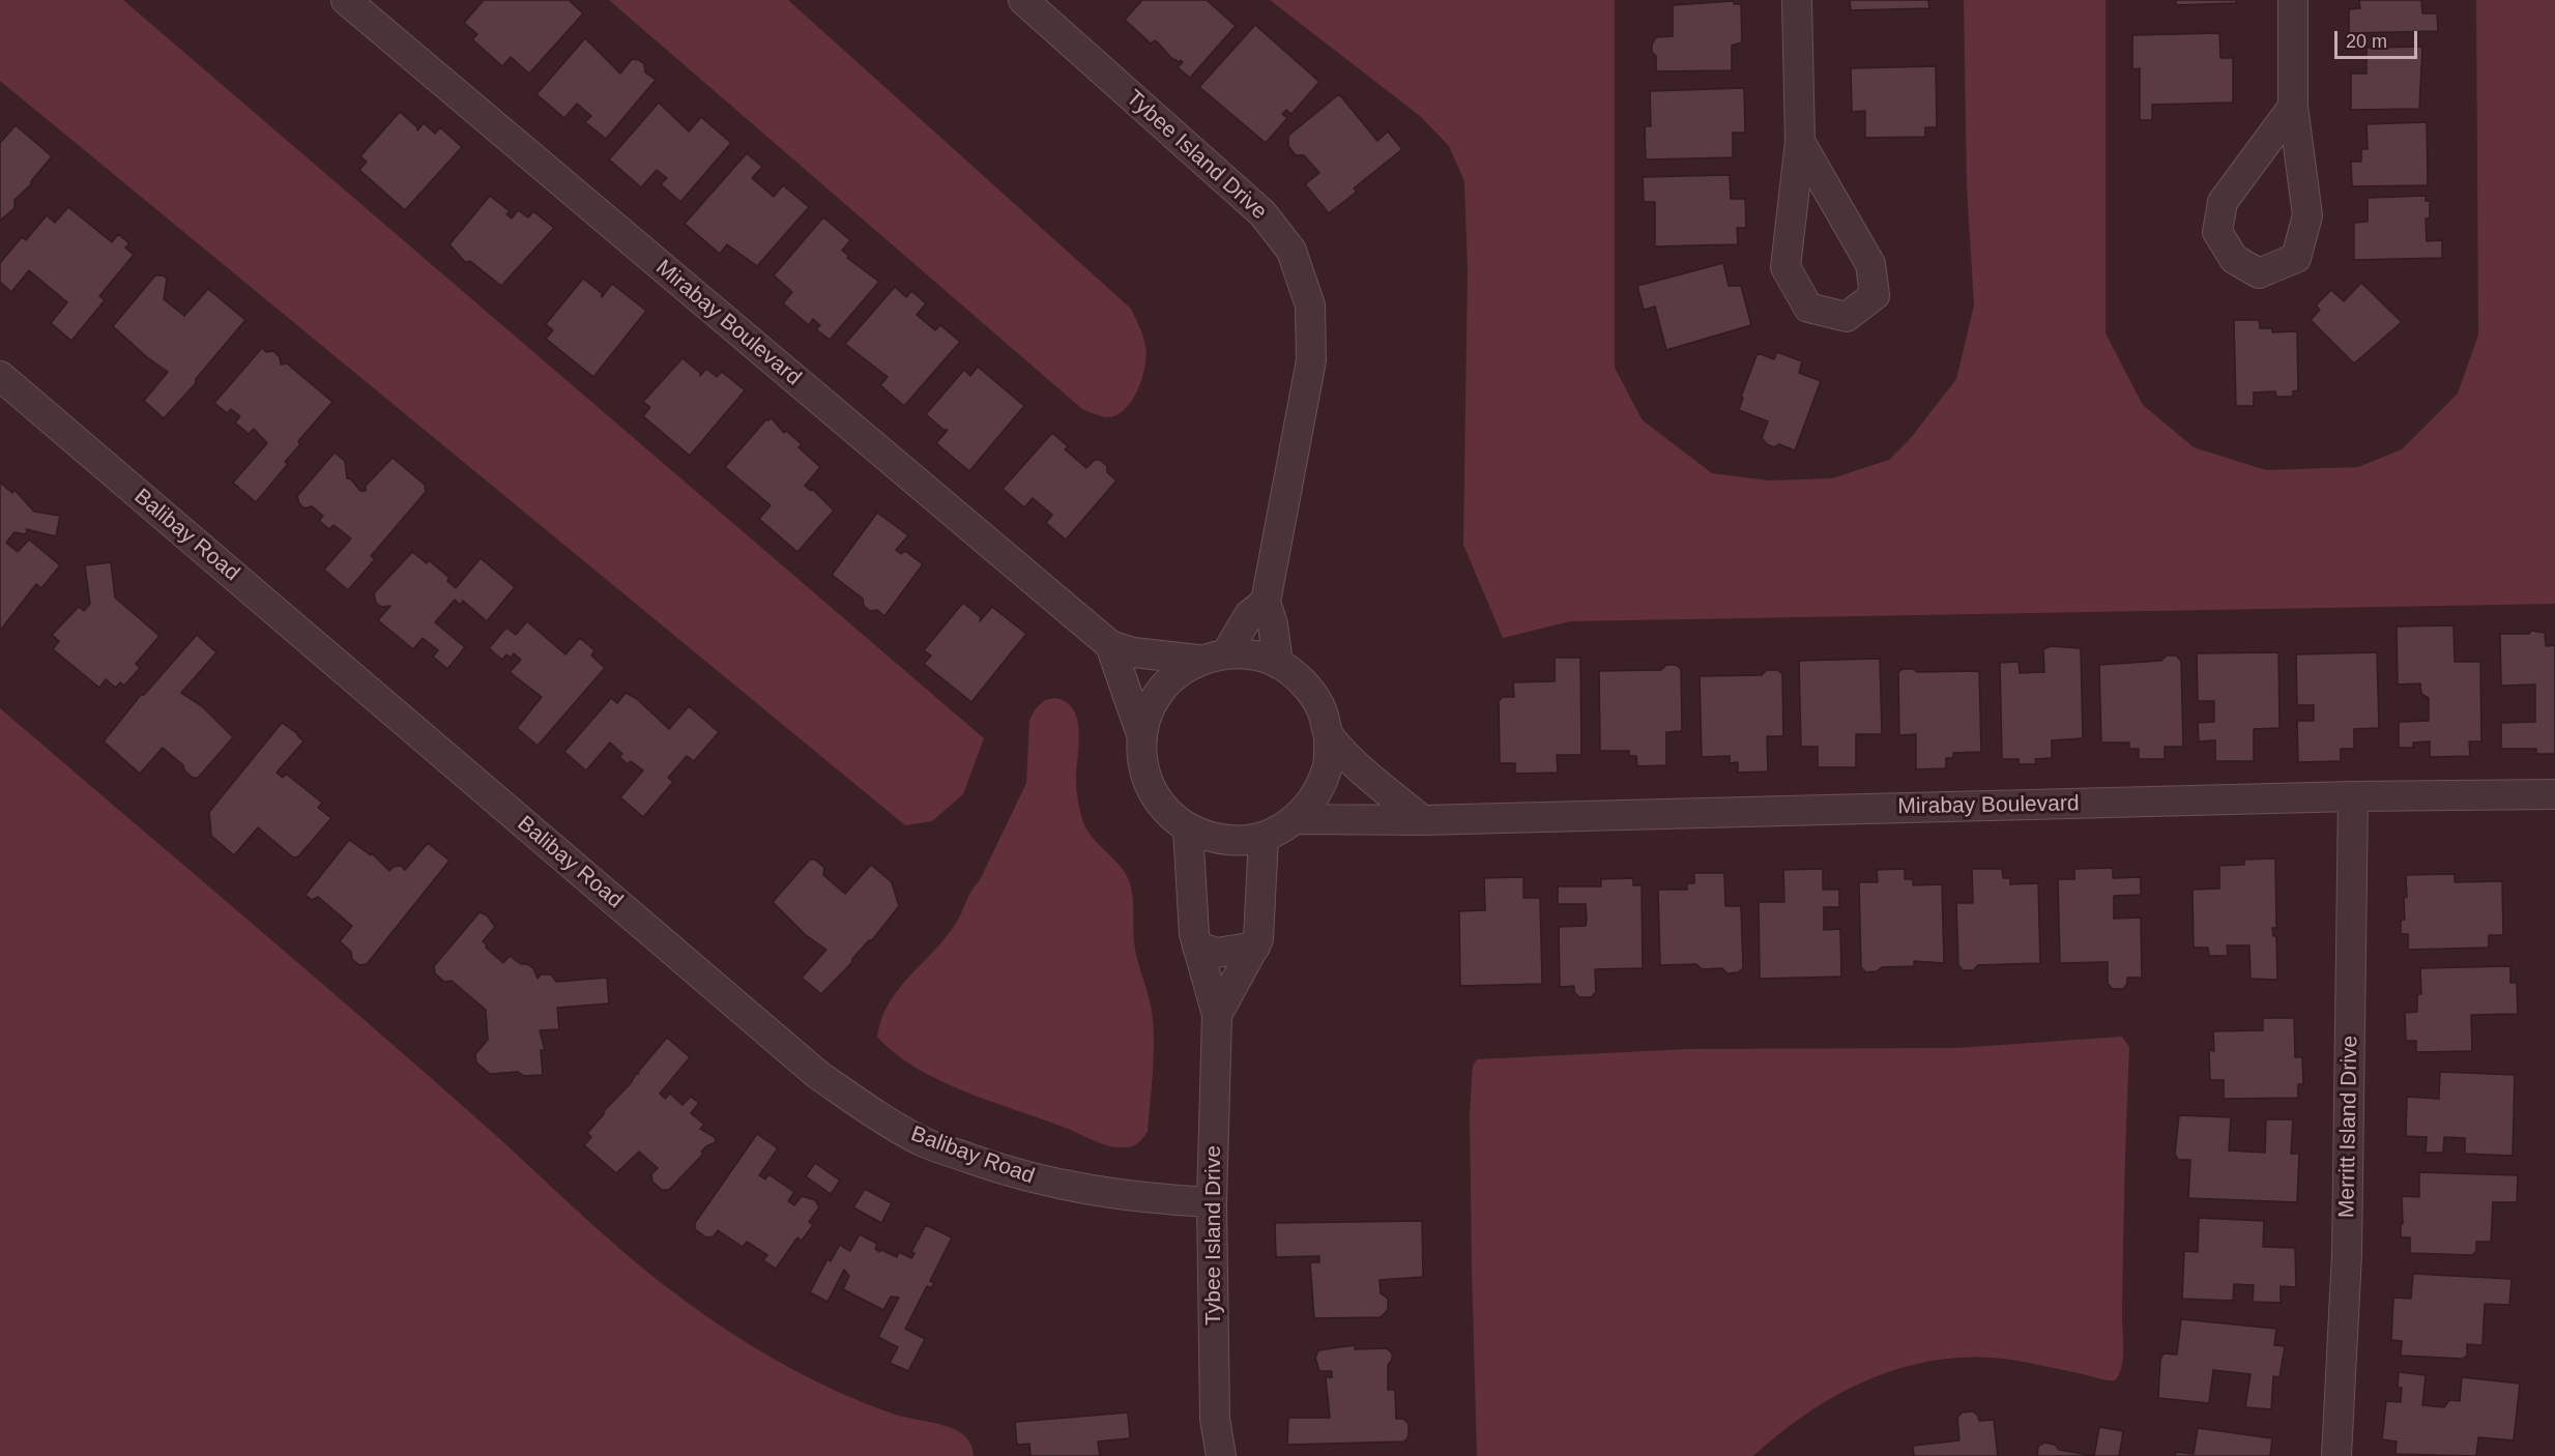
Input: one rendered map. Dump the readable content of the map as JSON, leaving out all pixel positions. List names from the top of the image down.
{
  "streets": {
    "street": [
      "Tybee Island Drive",
      "Mirabay Boulevard",
      "Balibay Road",
      "Merritt Island Drive"
    ]
  },
  "crossings": [
    ["Tybee Island Drive", "Mirabay Boulevard"],
    ["Tybee Island Drive", "Balibay Road"],
    ["Mirabay Boulevard", "Merritt Island Drive"]
  ],
  "scale_bar": "20 m"
}
